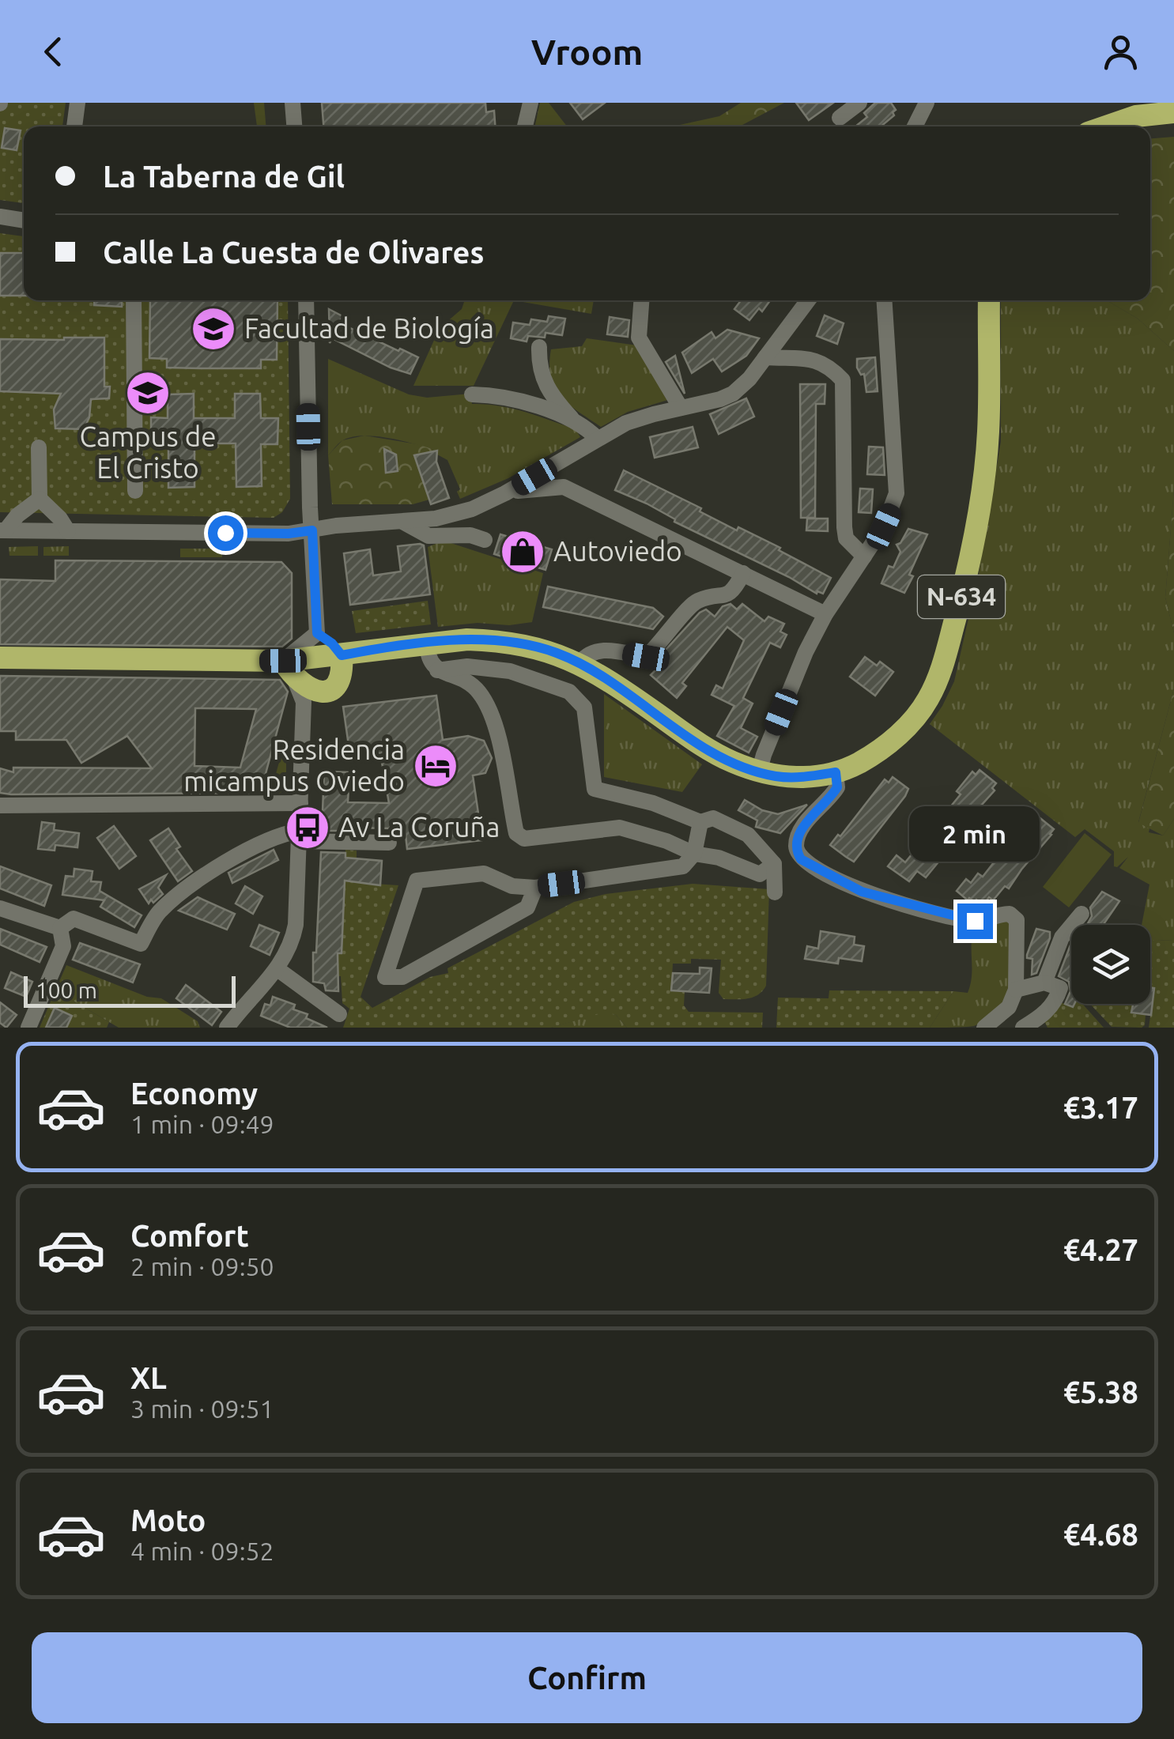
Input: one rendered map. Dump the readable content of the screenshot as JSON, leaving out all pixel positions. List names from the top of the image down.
{
  "streets": {
    "highway": ["N-634"]
  },
  "places": {
    "school or university": ["Facultad de Biología", "Campus de El Cristo"],
    "shop": ["Autoviedo"],
    "hotel": ["Residencia micampus Oviedo"],
    "bus stop": ["Av La Coruña"]
  },
  "scale_bar": "100 m",
  "page": {
    "header": "Vroom",
    "banner": ["La Taberna de Gil", "Calle La Cuesta de Olivares"],
    "bubble": "2 min",
    "scale": "100 m",
    "list": [
      {
        "name": "Economy",
        "note": "1 min · 09:49",
        "value": "€3.17"
      },
      {
        "name": "Comfort",
        "note": "2 min · 09:50",
        "value": "€4.27"
      },
      {
        "name": "XL",
        "note": "3 min · 09:51",
        "value": "€5.38"
      },
      {
        "name": "Moto",
        "note": "4 min · 09:52",
        "value": "€4.68"
      }
    ],
    "buttons": "Confirm"
  }
}
